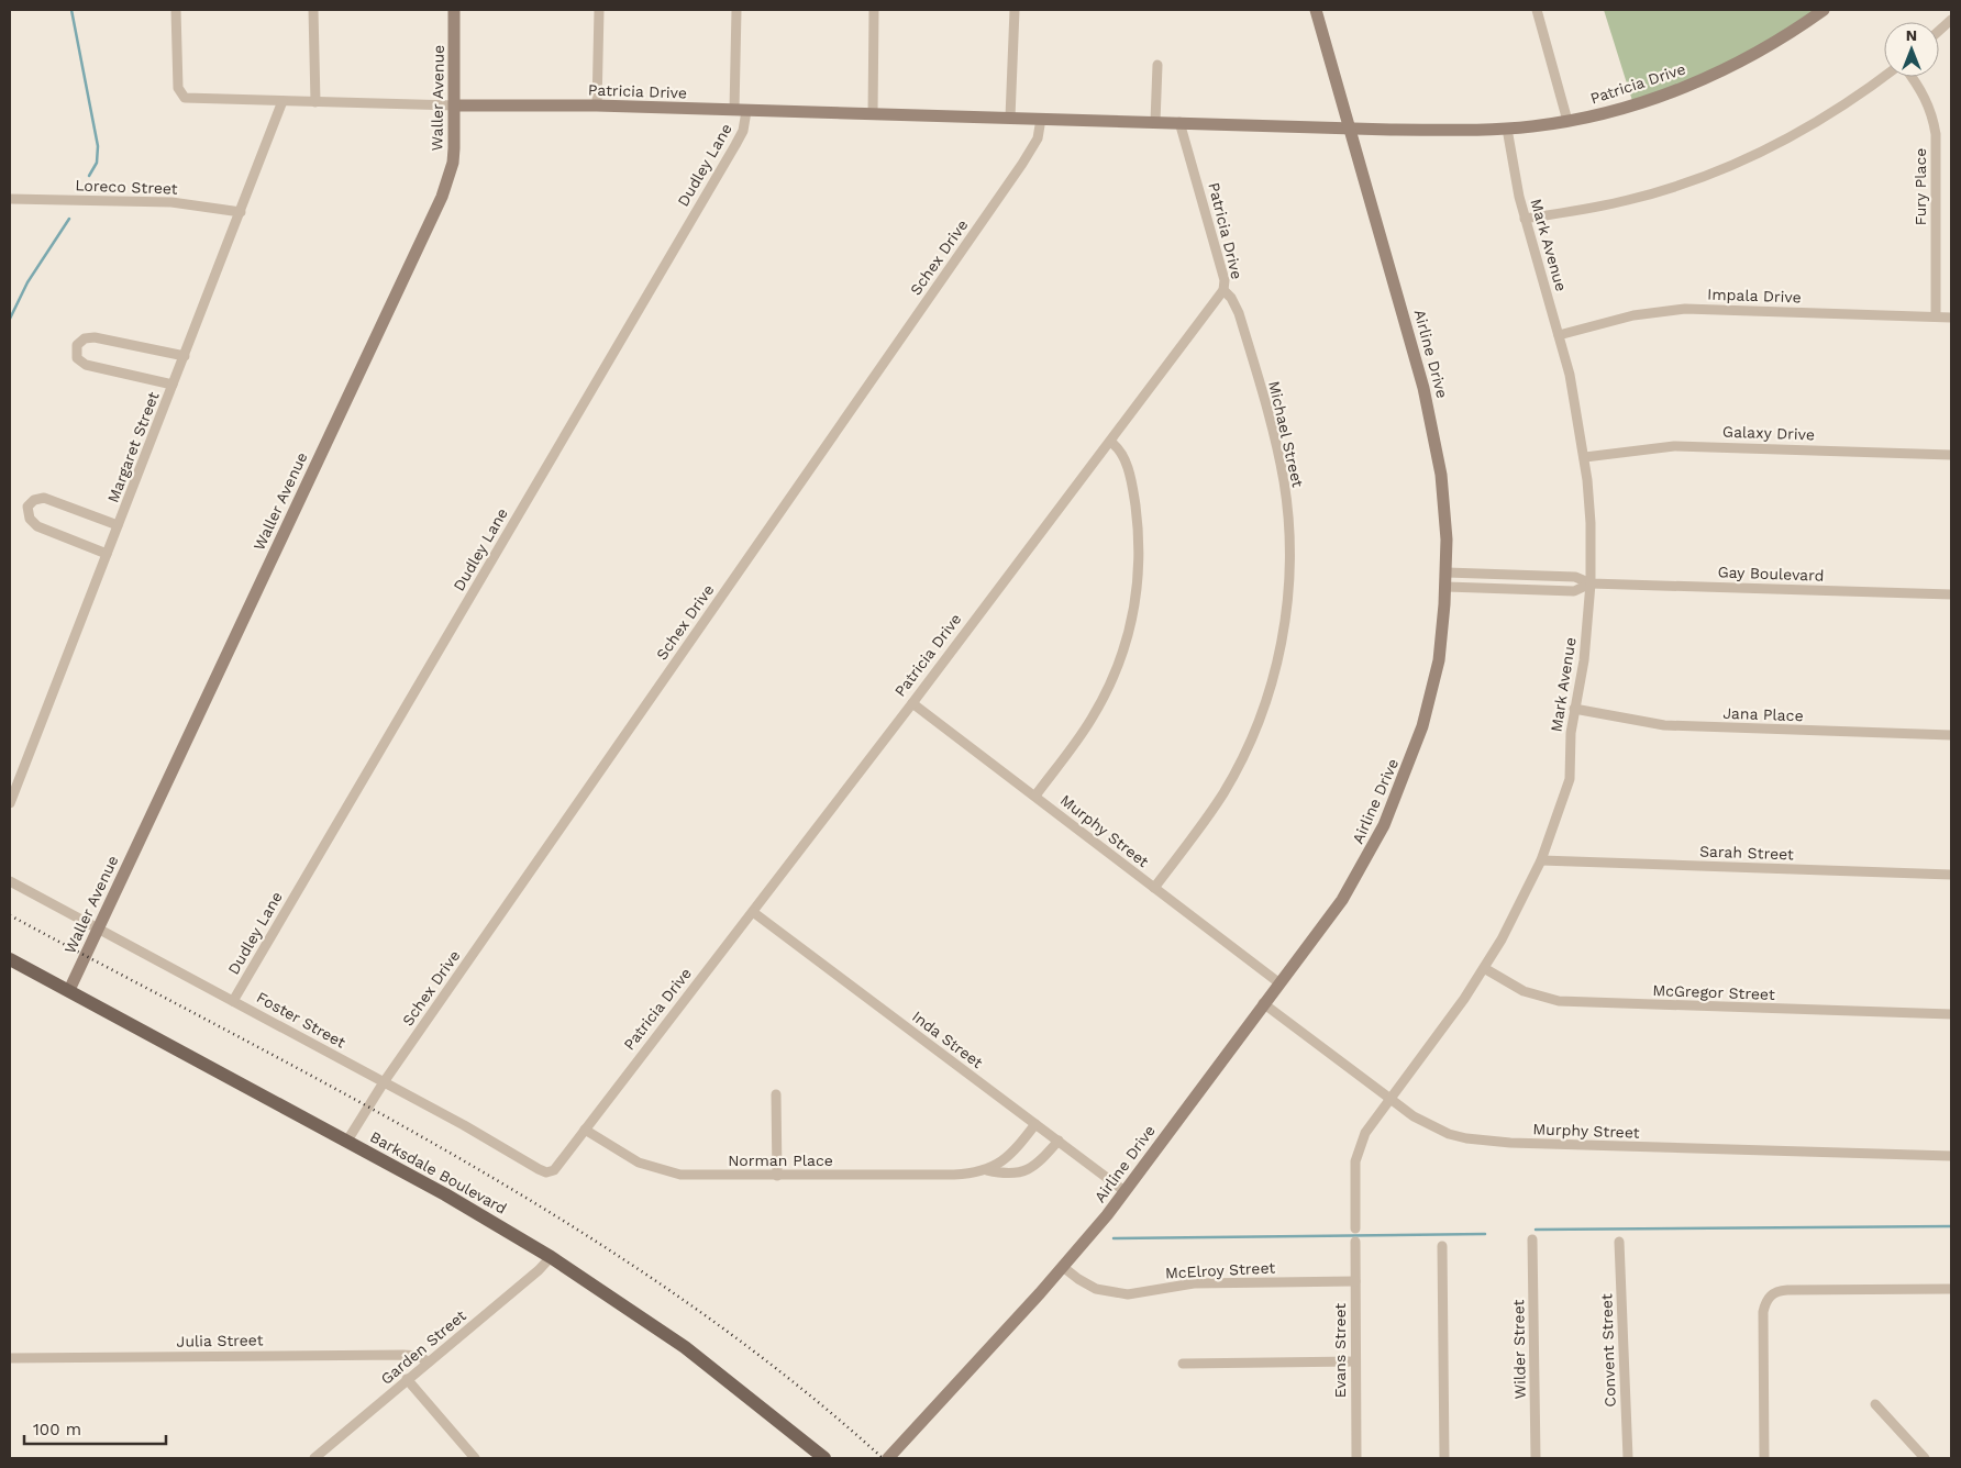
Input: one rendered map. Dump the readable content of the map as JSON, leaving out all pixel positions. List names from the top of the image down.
{
  "streets": {
    "main road": ["Barksdale Boulevard"],
    "street": [
      "Patricia Drive",
      "Waller Avenue",
      "Dudley Lane",
      "Loreco Street",
      "Fury Place",
      "Mark Avenue",
      "Schex Drive",
      "Impala Drive",
      "Airline Drive",
      "Galaxy Drive",
      "Michael Street",
      "Margaret Street",
      "Gay Boulevard",
      "Jana Place",
      "Murphy Street",
      "Sarah Street",
      "McGregor Street",
      "Foster Street",
      "Inda Street",
      "Norman Place",
      "McElroy Street",
      "Julia Street",
      "Garden Street",
      "Wilder Street",
      "Evans Street",
      "Convent Street"
    ]
  },
  "crossings": [
    ["Patricia Drive", "Waller Avenue"],
    ["Patricia Drive", "Dudley Lane"],
    ["Patricia Drive", "Mark Avenue"],
    ["Patricia Drive", "Schex Drive"],
    ["Patricia Drive", "Airline Drive"],
    ["Patricia Drive", "Michael Street"],
    ["Patricia Drive", "Margaret Street"],
    ["Patricia Drive", "Murphy Street"],
    ["Patricia Drive", "Foster Street"],
    ["Patricia Drive", "Inda Street"],
    ["Patricia Drive", "Norman Place"],
    ["Waller Avenue", "Foster Street"],
    ["Waller Avenue", "Barksdale Boulevard"],
    ["Dudley Lane", "Foster Street"],
    ["Loreco Street", "Margaret Street"],
    ["Fury Place", "Impala Drive"],
    ["Mark Avenue", "Impala Drive"],
    ["Mark Avenue", "Galaxy Drive"],
    ["Mark Avenue", "Gay Boulevard"],
    ["Mark Avenue", "Jana Place"],
    ["Mark Avenue", "Murphy Street"],
    ["Mark Avenue", "Sarah Street"],
    ["Mark Avenue", "McGregor Street"],
    ["Schex Drive", "Foster Street"],
    ["Schex Drive", "Barksdale Boulevard"],
    ["Airline Drive", "Gay Boulevard"],
    ["Airline Drive", "Murphy Street"],
    ["Airline Drive", "Inda Street"],
    ["Airline Drive", "McElroy Street"],
    ["Michael Street", "Murphy Street"],
    ["Inda Street", "Norman Place"],
    ["Barksdale Boulevard", "Garden Street"],
    ["McElroy Street", "Evans Street"],
    ["Julia Street", "Garden Street"]
  ],
  "scale_bar": "100 m",
  "north": "top"
}
